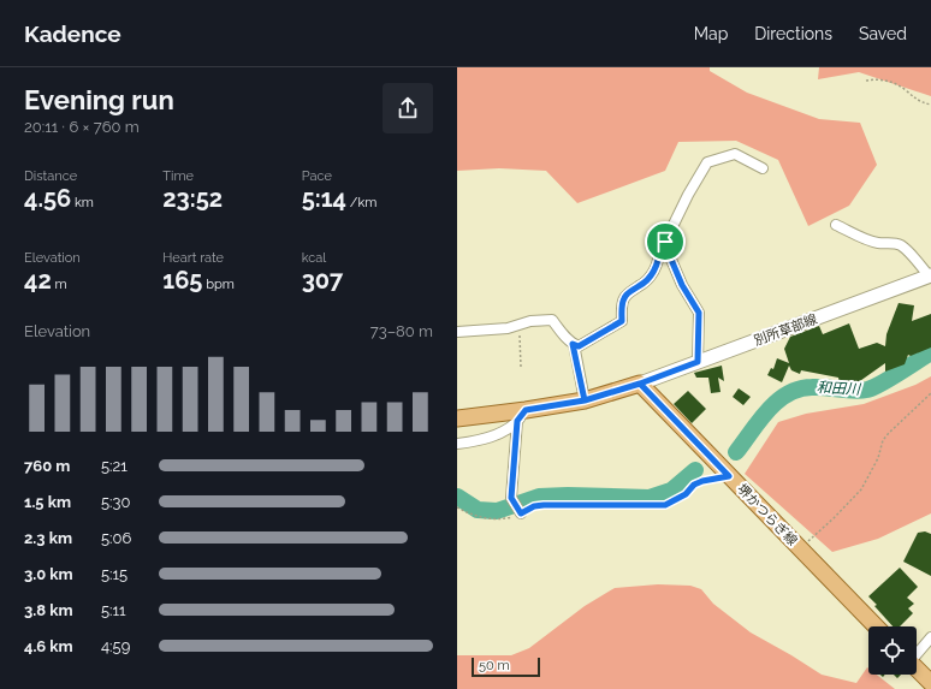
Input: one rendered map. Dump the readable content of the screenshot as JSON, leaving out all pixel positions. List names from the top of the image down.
{
  "streets": {
    "main road": ["別所草部線", "堺かつらぎ線"]
  },
  "crossings": [
    ["別所草部線", "堺かつらぎ線"]
  ],
  "water": ["和田川"],
  "scale_bar": "50 m",
  "page": {
    "header": "Kadence",
    "nav": ["Map", "Directions", "Saved"],
    "heading": ["Evening run", "20:11 · 6 × 760 m"],
    "stats": [
      ["Distance", "4.56 km"],
      ["Time", "23:52"],
      ["Pace", "5:14 /km"],
      ["Elevation", "42 m"],
      ["Heart rate", "165 bpm"],
      ["kcal", "307"]
    ],
    "chart": ["Elevation", "73–80 m"],
    "list": [
      {
        "name": "760 m",
        "note": "5:21"
      },
      {
        "name": "1.5 km",
        "note": "5:30"
      },
      {
        "name": "2.3 km",
        "note": "5:06"
      },
      {
        "name": "3.0 km",
        "note": "5:15"
      },
      {
        "name": "3.8 km",
        "note": "5:11"
      },
      {
        "name": "4.6 km",
        "note": "4:59"
      }
    ],
    "scale": "50 m"
  }
}
